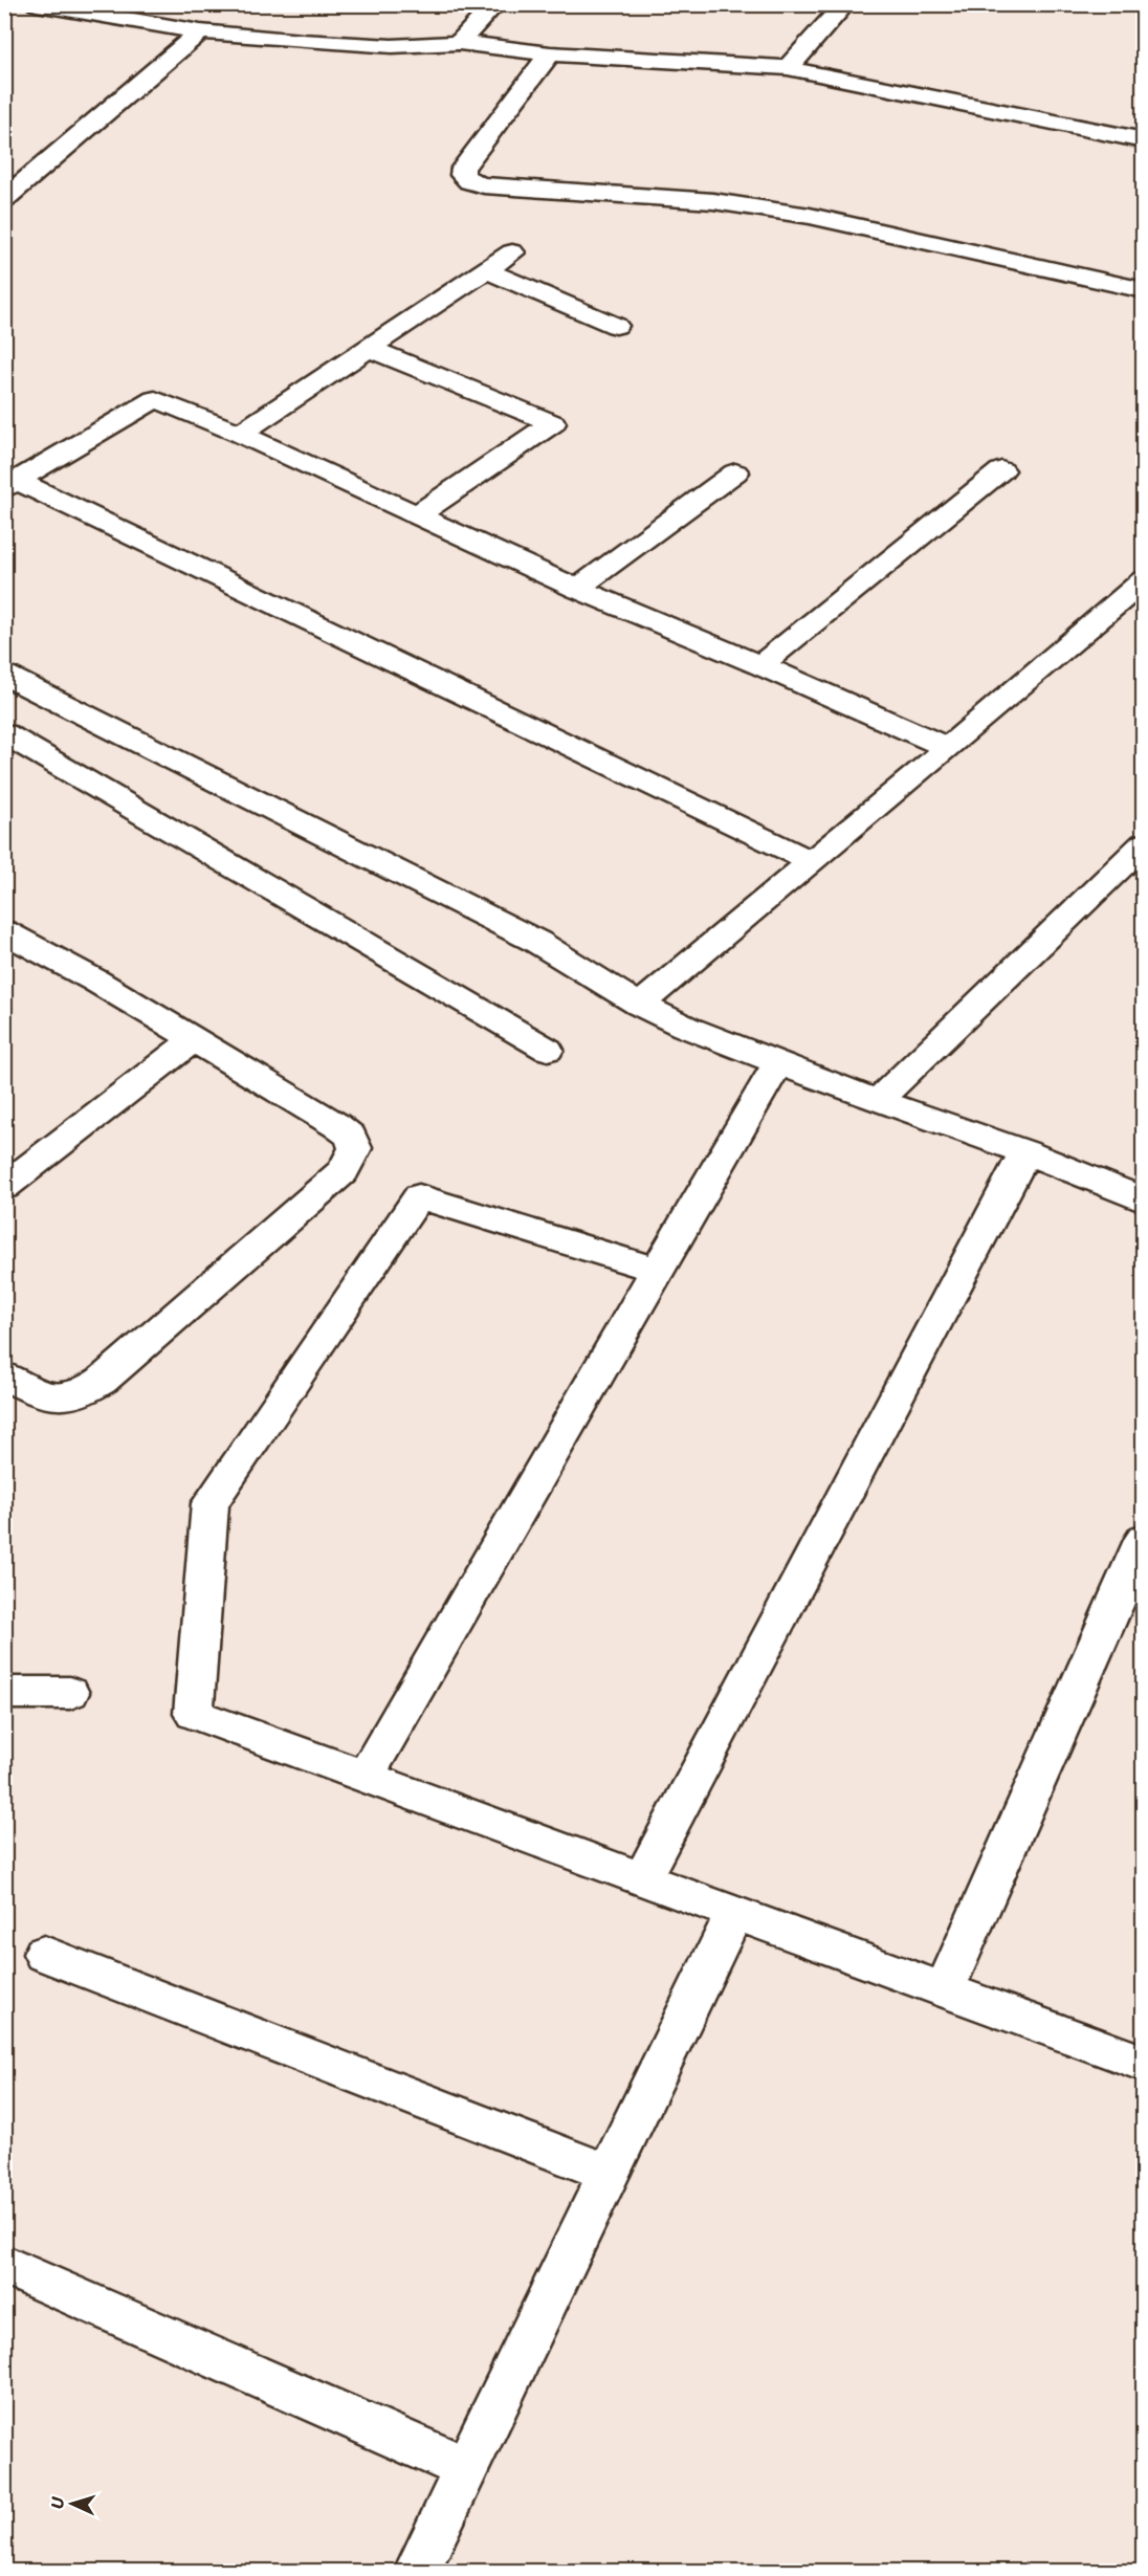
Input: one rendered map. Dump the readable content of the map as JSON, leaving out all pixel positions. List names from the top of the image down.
{
  "north": "left"
}
